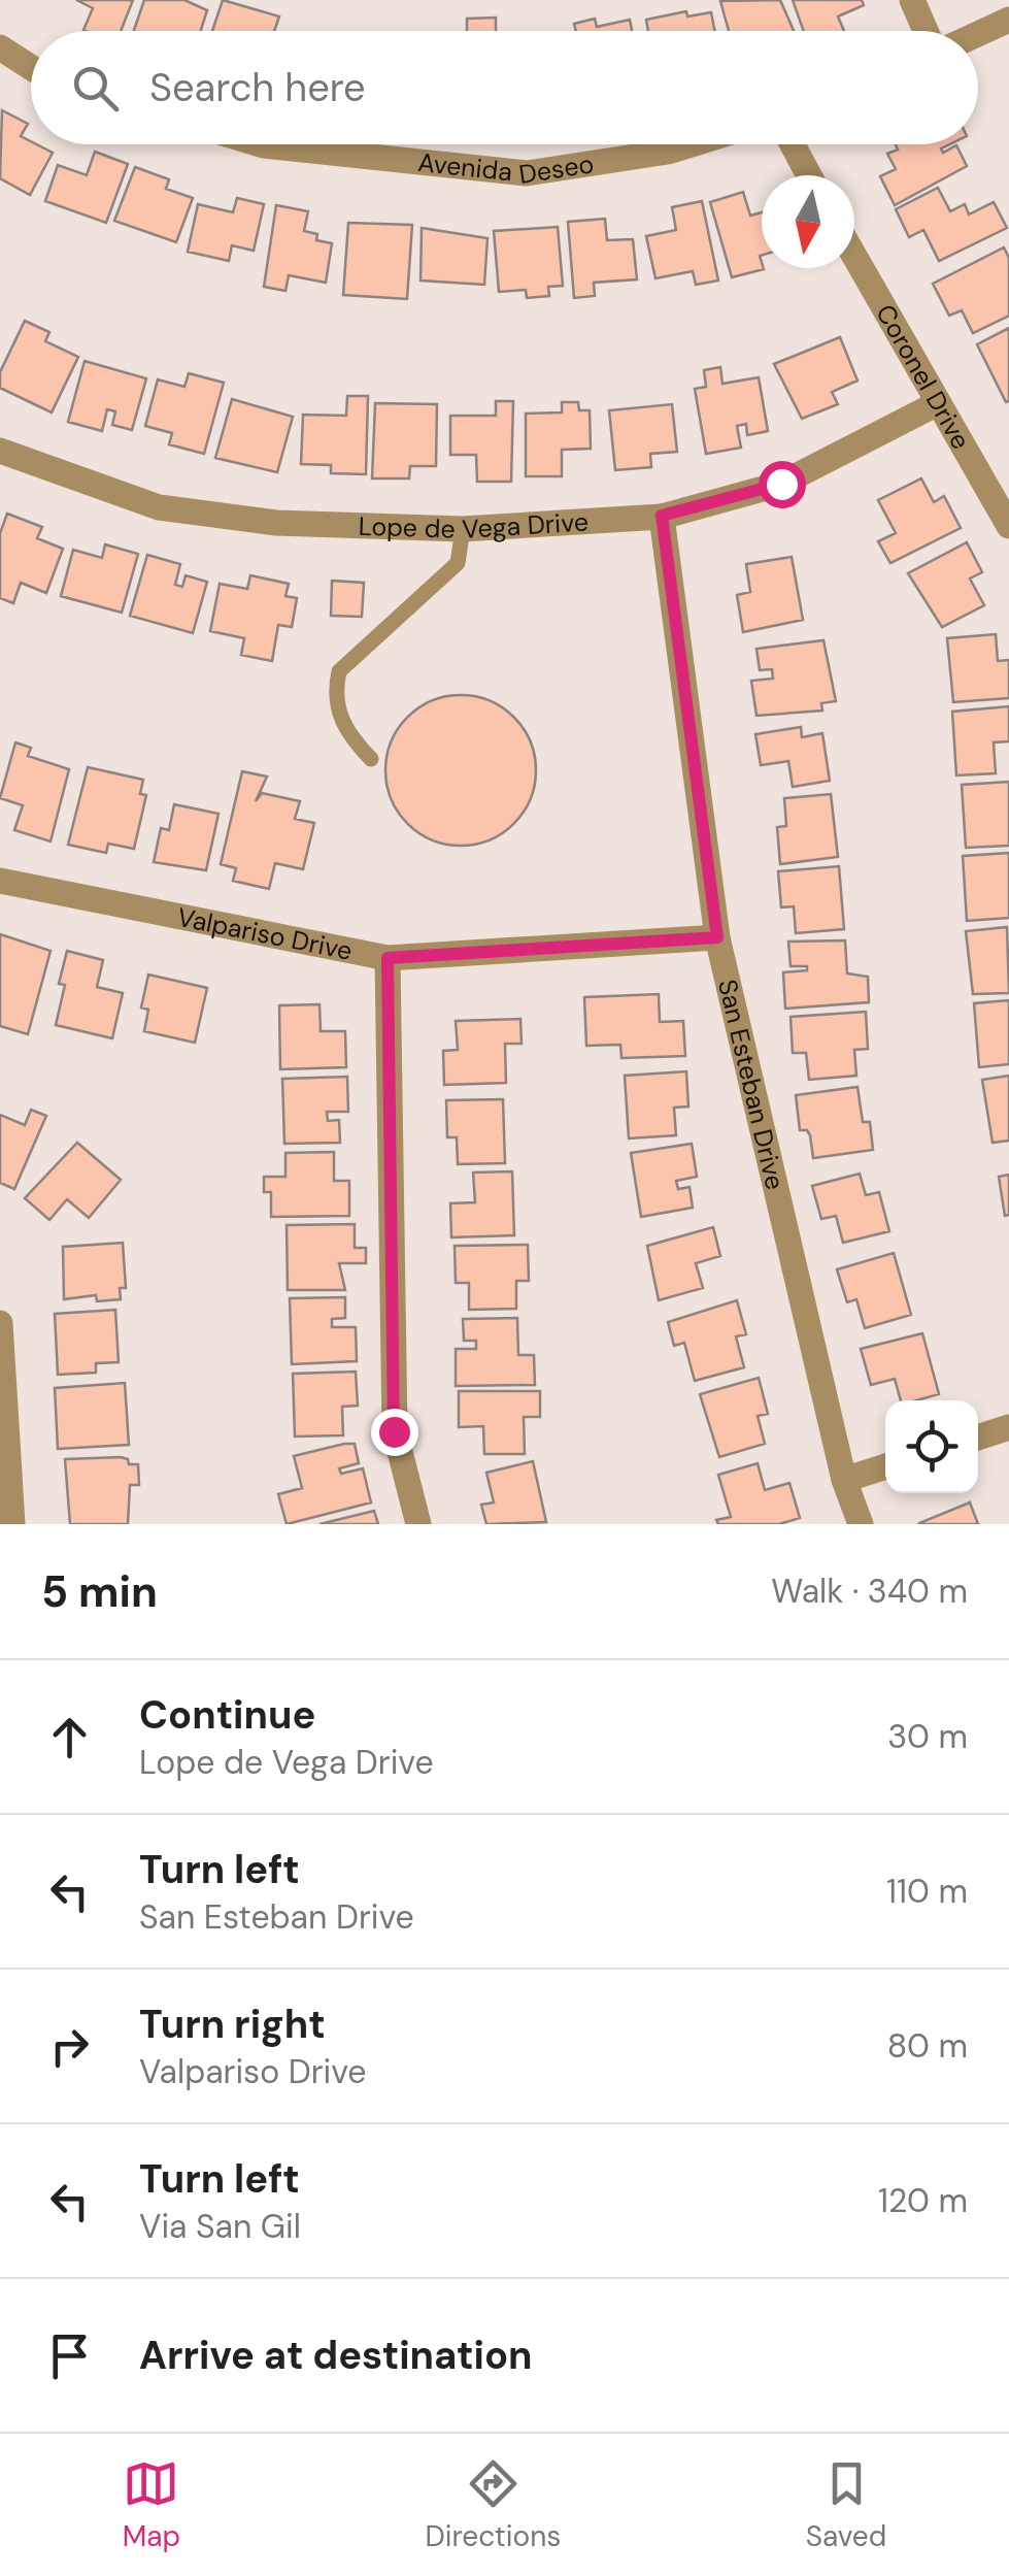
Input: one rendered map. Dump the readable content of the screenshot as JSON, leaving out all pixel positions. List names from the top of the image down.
{
  "streets": {
    "street": [
      "Avenida Deseo",
      "Coronel Drive",
      "Lope de Vega Drive",
      "Valpariso Drive",
      "San Esteban Drive"
    ]
  },
  "crossings": [
    ["Coronel Drive", "Lope de Vega Drive"],
    ["Lope de Vega Drive", "San Esteban Drive"],
    ["Valpariso Drive", "San Esteban Drive"]
  ],
  "north": "bottom",
  "page": {
    "search": "Search here",
    "heading": ["5 min", "Walk · 340 m"],
    "list": [
      ["Continue", "Lope de Vega Drive", "30 m"],
      ["Turn left", "San Esteban Drive", "110 m"],
      ["Turn right", "Valpariso Drive", "80 m"],
      ["Turn left", "Via San Gil", "120 m"],
      "Arrive at destination"
    ],
    "nav": ["Map", "Directions", "Saved"]
  }
}
